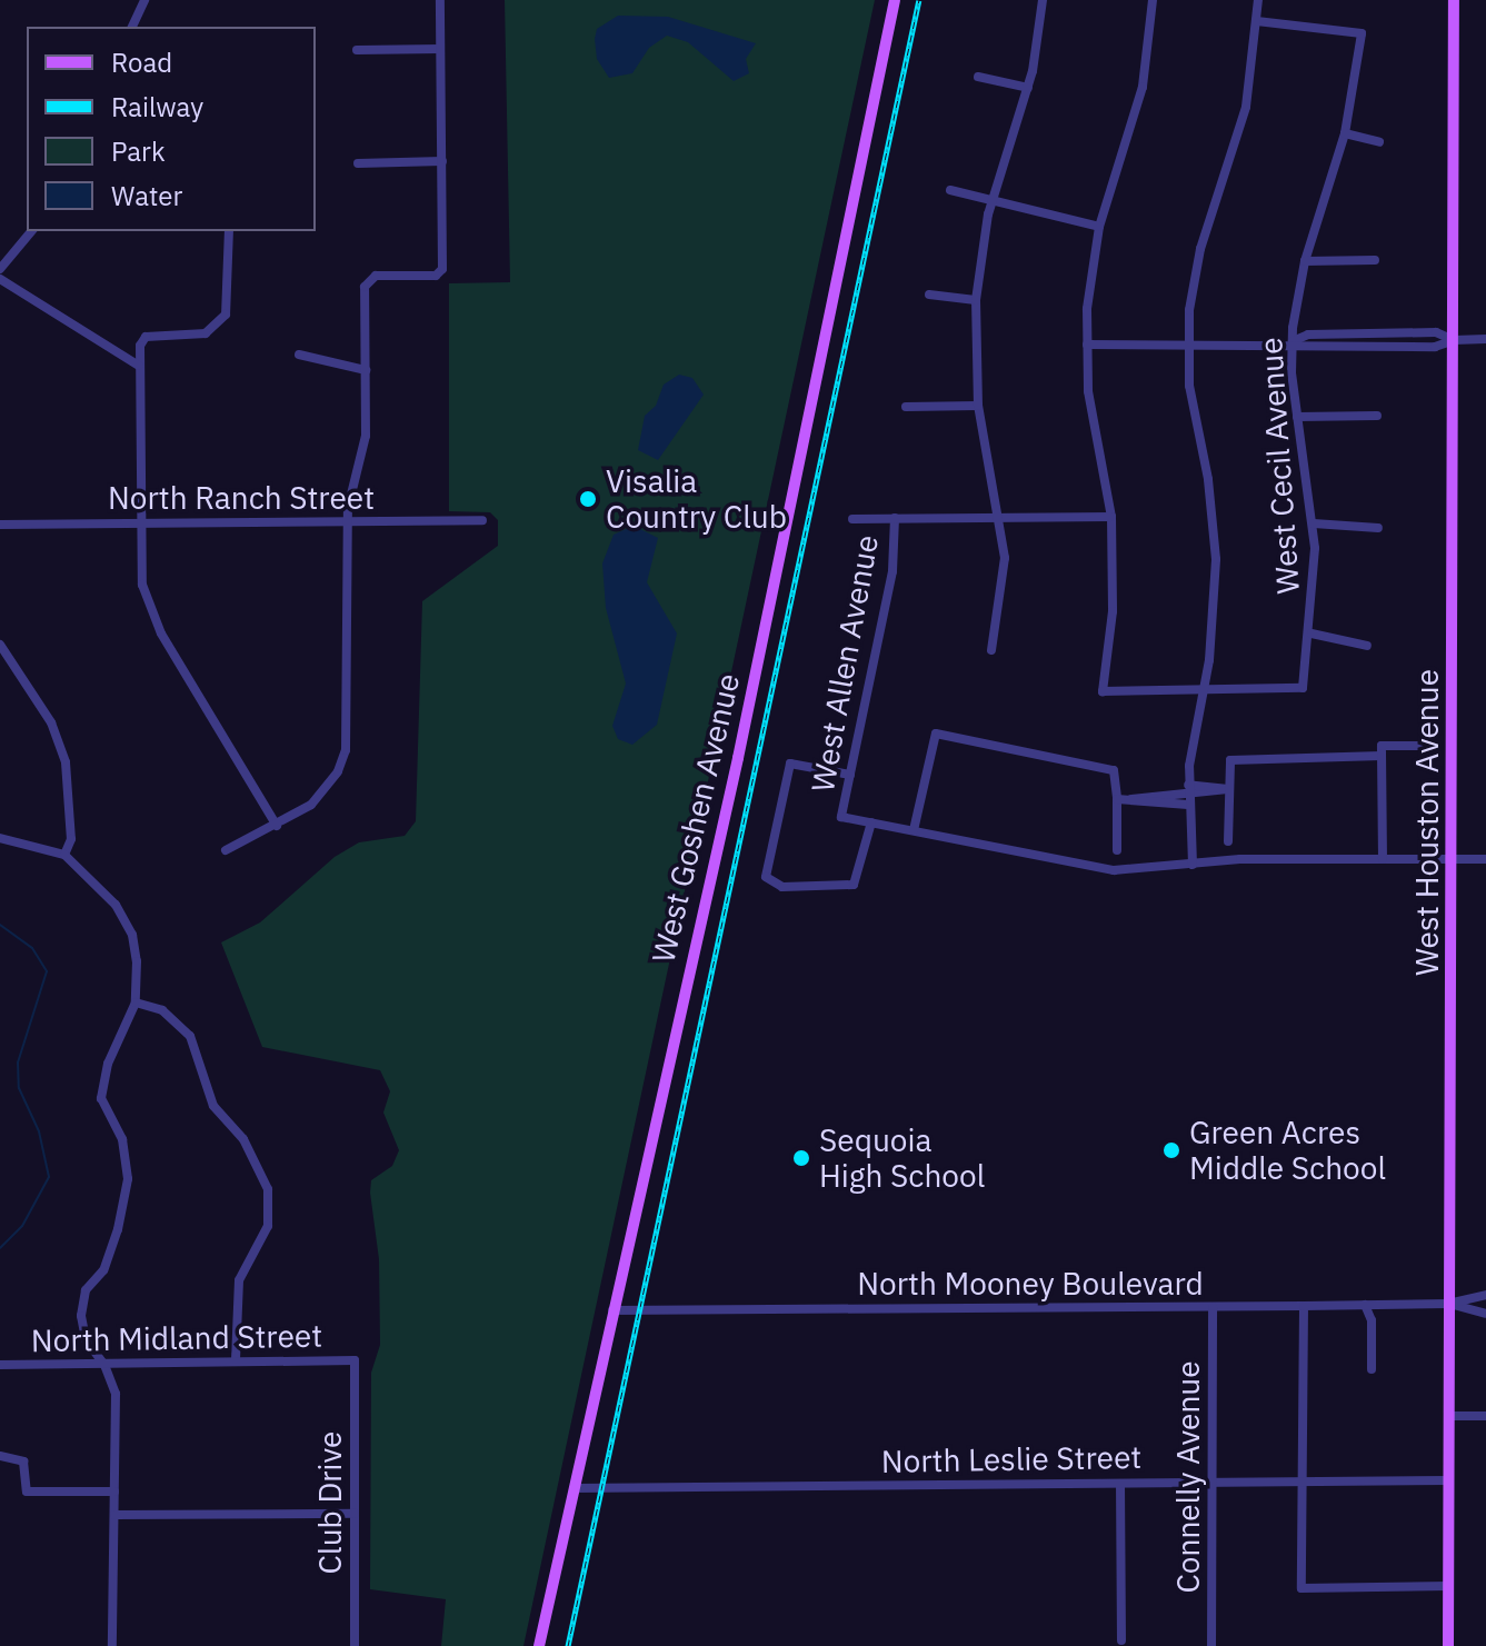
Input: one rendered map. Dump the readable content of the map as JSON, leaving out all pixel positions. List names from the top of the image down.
{
  "streets": {
    "main road": ["West Goshen Avenue", "West Houston Avenue"],
    "street": [
      "West Cecil Avenue",
      "North Ranch Street",
      "West Allen Avenue",
      "North Mooney Boulevard",
      "North Midland Street",
      "North Leslie Street",
      "Connelly Avenue",
      "Club Drive"
    ]
  },
  "crossings": [
    ["West Goshen Avenue", "North Mooney Boulevard"],
    ["West Goshen Avenue", "North Leslie Street"],
    ["West Houston Avenue", "North Mooney Boulevard"],
    ["West Houston Avenue", "North Leslie Street"],
    ["North Mooney Boulevard", "Connelly Avenue"],
    ["North Midland Street", "Club Drive"],
    ["North Leslie Street", "Connelly Avenue"]
  ],
  "places": ["Visalia Country Club", "Green Acres Middle School", "Sequoia High School"],
  "legend": [
    "Road",
    "Railway",
    "Park",
    "Water"
  ]
}
